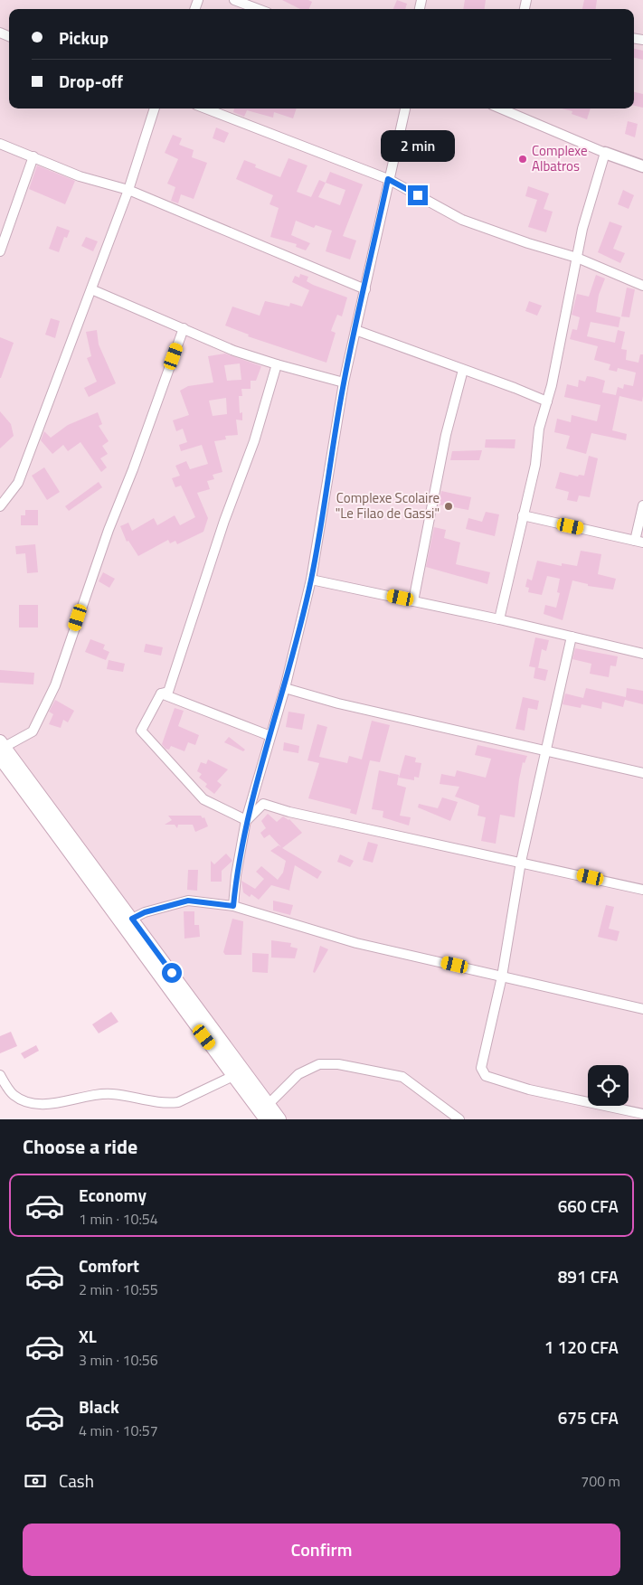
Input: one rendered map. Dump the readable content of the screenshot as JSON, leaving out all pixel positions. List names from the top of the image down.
{
  "places": ["Complexe Albatros", "Complexe Scolaire \"Le Filao de Gassi\""],
  "page": {
    "banner": ["Pickup", "Drop-off"],
    "bubble": "2 min",
    "heading": "Choose a ride",
    "list": [
      {
        "name": "Economy",
        "note": "1 min · 10:54",
        "value": "660 CFA"
      },
      {
        "name": "Comfort",
        "note": "2 min · 10:55",
        "value": "891 CFA"
      },
      {
        "name": "XL",
        "note": "3 min · 10:56",
        "value": "1 120 CFA"
      },
      {
        "name": "Black",
        "note": "4 min · 10:57",
        "value": "675 CFA"
      }
    ],
    "pay": ["Cash", "700 m"],
    "buttons": "Confirm"
  }
}
